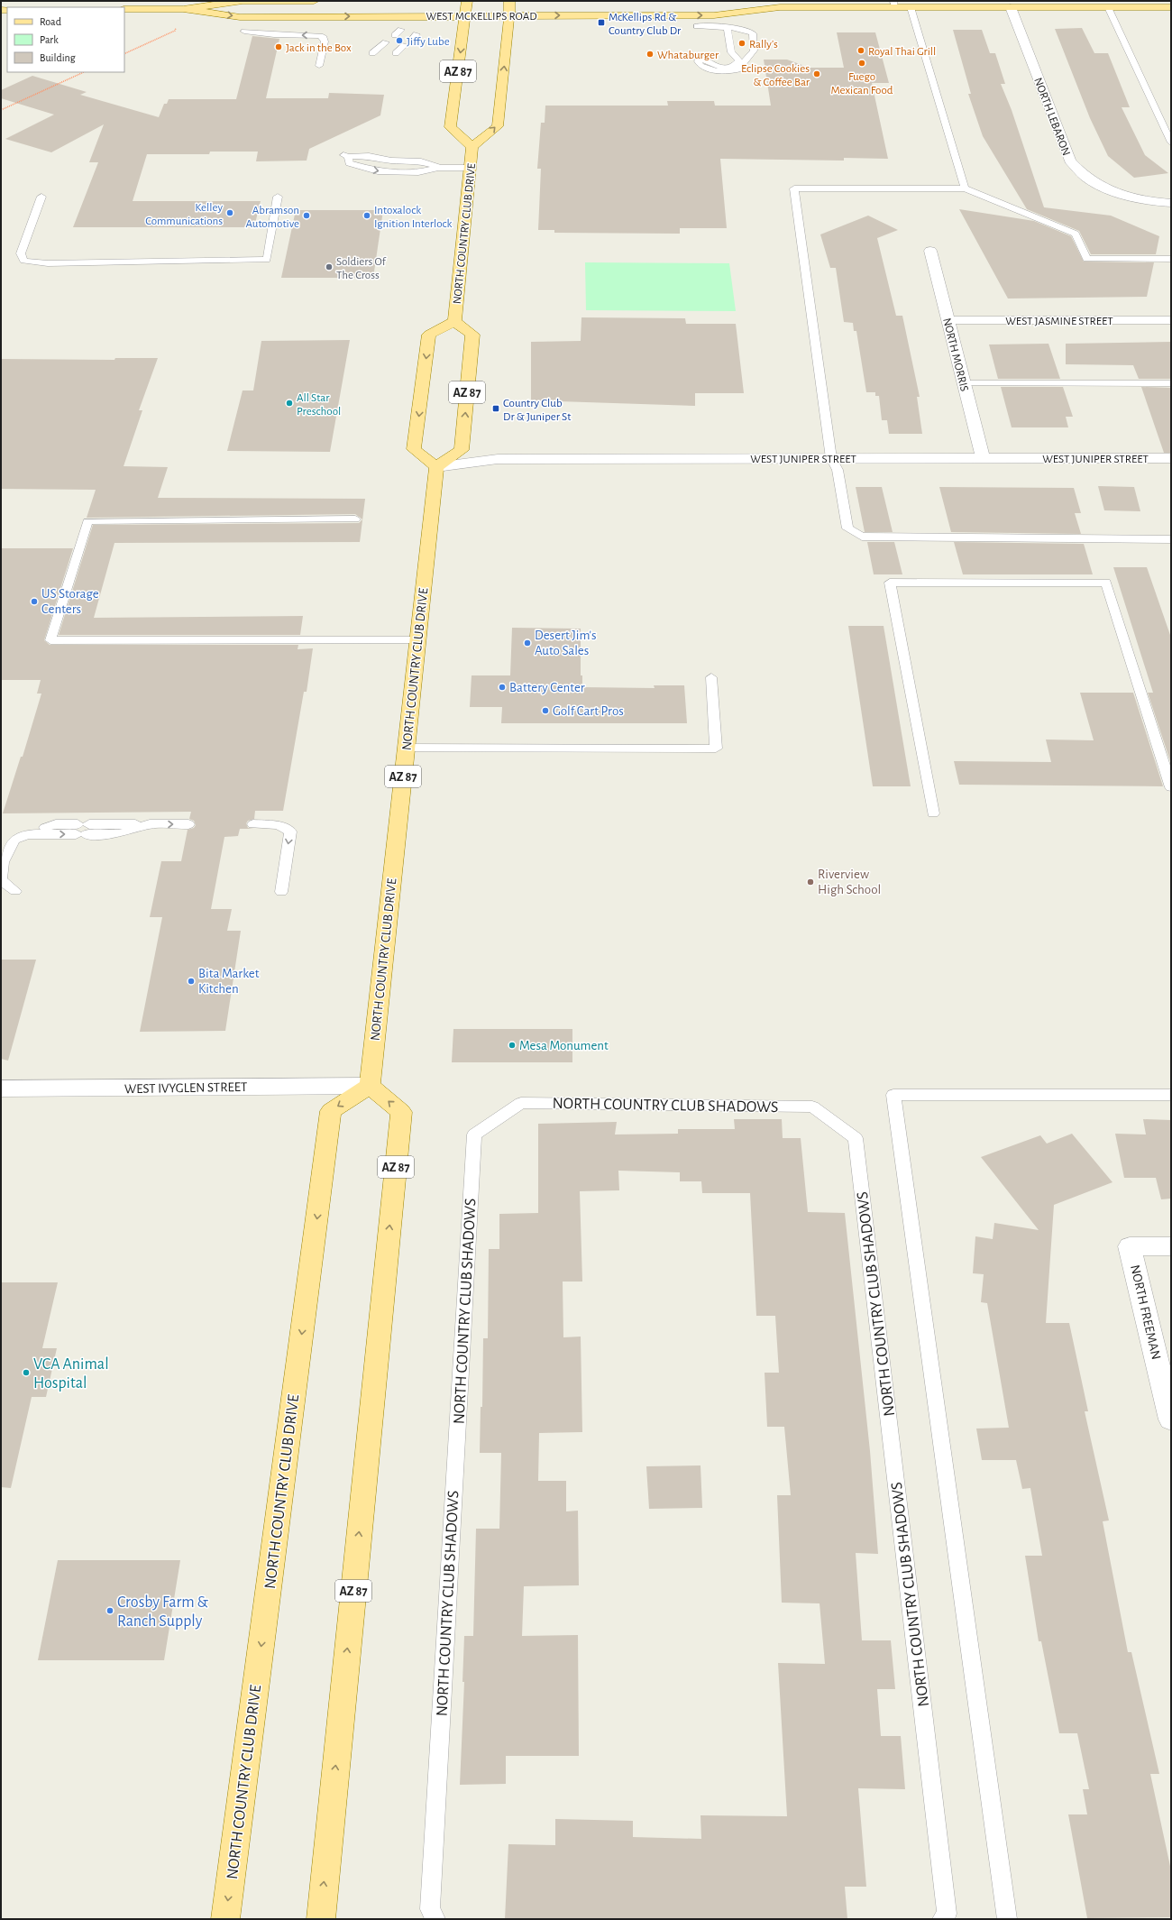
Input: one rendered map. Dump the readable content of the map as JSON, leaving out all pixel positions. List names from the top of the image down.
{
  "streets": {
    "main road": ["WEST MCKELLIPS ROAD", "AZ 87", "NORTH COUNTRY CLUB DRIVE"],
    "street": [
      "NORTH LEBARON",
      "WEST JASMINE STREET",
      "NORTH MORRIS",
      "WEST JUNIPER STREET",
      "WEST IVYGLEN STREET",
      "NORTH FREEMAN"
    ],
    "lane": ["NORTH COUNTRY CLUB SHADOWS"]
  },
  "crossings": [
    ["WEST MCKELLIPS ROAD", "NORTH LEBARON"],
    ["WEST MCKELLIPS ROAD", "NORTH COUNTRY CLUB DRIVE"],
    ["AZ 87", "NORTH COUNTRY CLUB DRIVE"],
    ["AZ 87", "WEST IVYGLEN STREET"],
    ["NORTH COUNTRY CLUB DRIVE", "WEST JUNIPER STREET"],
    ["NORTH COUNTRY CLUB DRIVE", "WEST IVYGLEN STREET"],
    ["WEST JASMINE STREET", "NORTH MORRIS"],
    ["NORTH MORRIS", "WEST JUNIPER STREET"]
  ],
  "places": {
    "transit": ["McKellips Rd & Country Club Dr", "Country Club Dr & Juniper St"],
    "other": [
      "Jiffy Lube",
      "Rally's",
      "Jack in the Box",
      "Royal Thai Grill",
      "Whataburger",
      "Fuego Mexican Food",
      "Eclipse Cookies & Coffee Bar",
      "Kelley Communications",
      "Abramson Automotive",
      "Intoxalock Ignition Interlock",
      "Soldiers Of The Cross",
      "All Star Preschool",
      "US Storage Centers",
      "Desert Jim's Auto Sales",
      "Battery Center",
      "Golf Cart Pros",
      "Riverview High School",
      "Bita Market Kitchen",
      "Mesa Monument",
      "VCA Animal Hospital",
      "Crosby Farm & Ranch Supply"
    ]
  },
  "legend": ["Road", "Park", "Building"]
}
